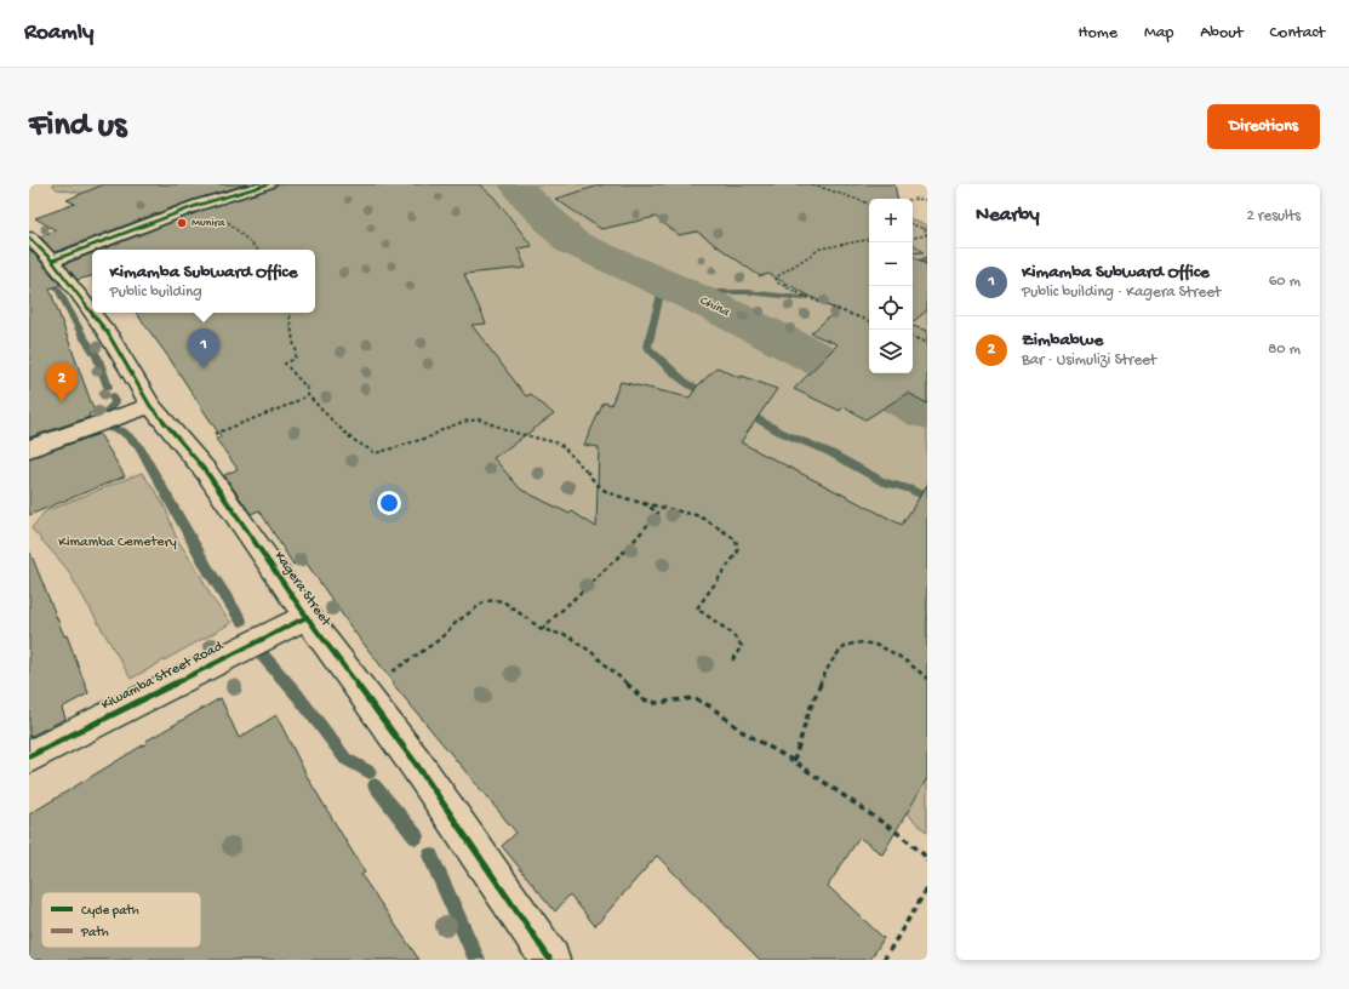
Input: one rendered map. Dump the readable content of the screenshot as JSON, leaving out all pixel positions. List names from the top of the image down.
{
  "streets": {
    "street": ["Kagera Street", "Kiwamba Street Road"]
  },
  "crossings": [
    ["Kagera Street", "Kiwamba Street Road"]
  ],
  "water": ["China"],
  "parks": ["Kimamba Cemetery"],
  "places": ["Munira"],
  "legend": ["Cycle path", "Path"],
  "page": {
    "header": "Roamly",
    "nav": [
      "Home",
      "Map",
      "About",
      "Contact"
    ],
    "buttons": "Directions",
    "title": "Find us",
    "heading": ["Nearby", "2 results"],
    "map_buttons": ["+", "−"],
    "list": [
      {
        "mark": "1",
        "name": "Kimamba Subward Office",
        "note": "Public building · Kagera Street",
        "value": "60 m"
      },
      {
        "mark": "2",
        "name": "Zimbabwe",
        "note": "Bar · Usimulizi Street",
        "value": "80 m"
      }
    ],
    "popup": ["Kimamba Subward Office", "Public building"],
    "pins": ["1", "2"]
  }
}
